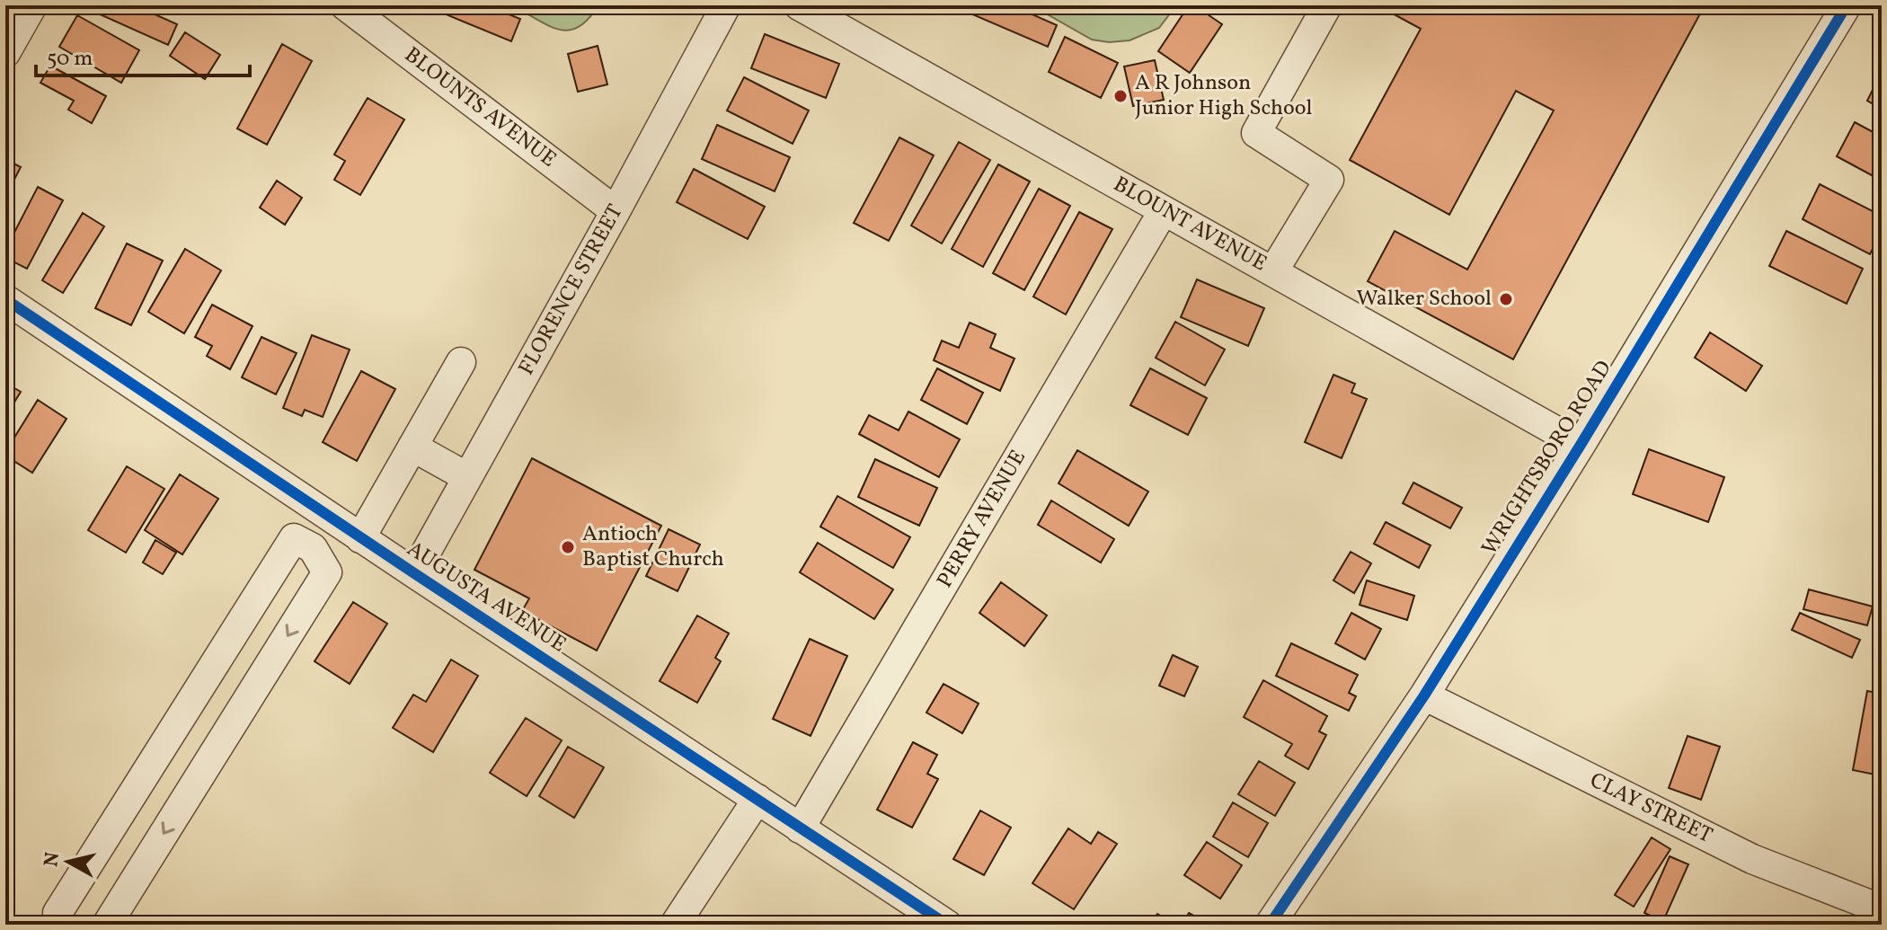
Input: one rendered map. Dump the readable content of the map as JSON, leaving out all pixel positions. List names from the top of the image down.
{
  "streets": {
    "street": [
      "BLOUNTS AVENUE",
      "BLOUNT AVENUE",
      "FLORENCE STREET",
      "WRIGHTSBORO ROAD",
      "PERRY AVENUE",
      "AUGUSTA AVENUE",
      "CLAY STREET"
    ]
  },
  "crossings": [
    ["BLOUNTS AVENUE", "FLORENCE STREET"],
    ["BLOUNT AVENUE", "WRIGHTSBORO ROAD"],
    ["BLOUNT AVENUE", "PERRY AVENUE"],
    ["FLORENCE STREET", "AUGUSTA AVENUE"],
    ["WRIGHTSBORO ROAD", "CLAY STREET"],
    ["PERRY AVENUE", "AUGUSTA AVENUE"]
  ],
  "places": ["A R Johnson Junior High School", "Walker School", "Antioch Baptist Church"],
  "scale_bar": "50 m",
  "north": "left"
}
